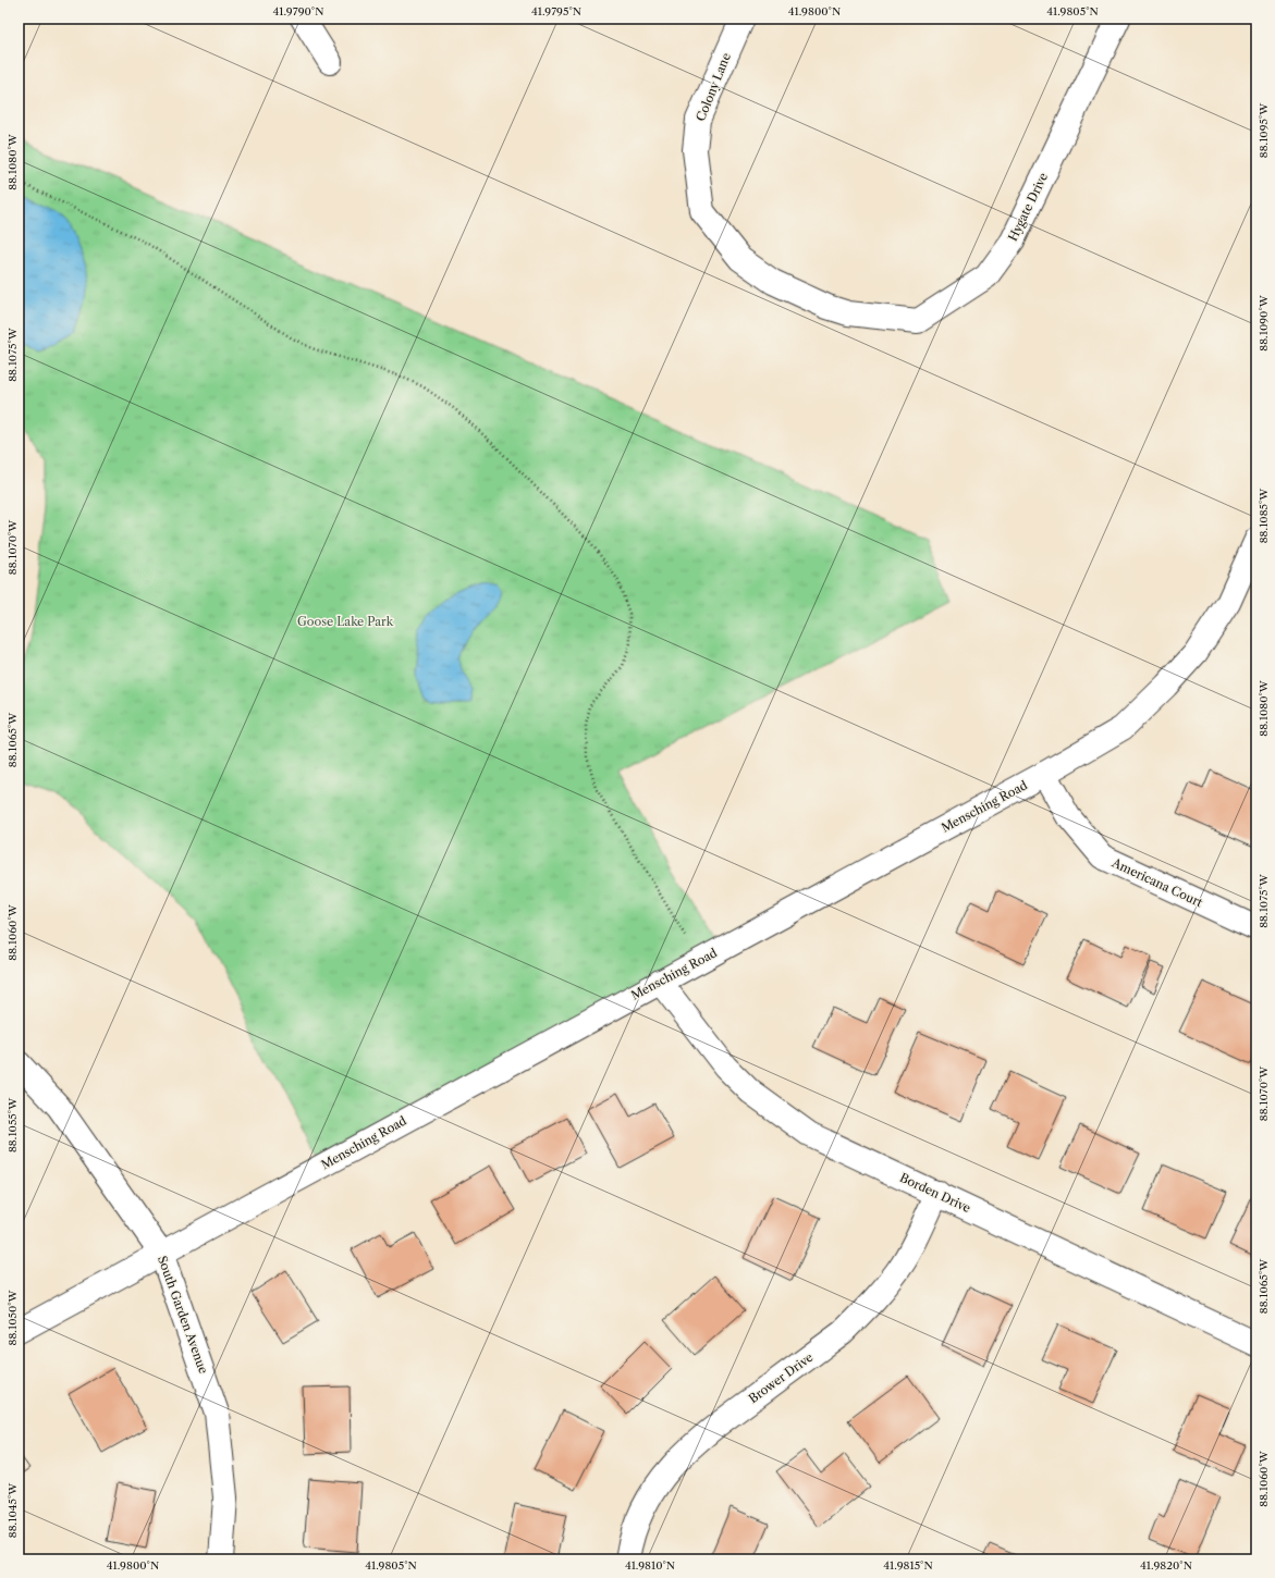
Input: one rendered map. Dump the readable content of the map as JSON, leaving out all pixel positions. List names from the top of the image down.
{
  "streets": {
    "street": [
      "Colony Lane",
      "Hygate Drive",
      "Mensching Road",
      "Americana Court",
      "Borden Drive",
      "South Garden Avenue",
      "Brower Drive"
    ]
  },
  "crossings": [
    ["Colony Lane", "Hygate Drive"],
    ["Mensching Road", "Americana Court"],
    ["Mensching Road", "Borden Drive"],
    ["Mensching Road", "South Garden Avenue"],
    ["Borden Drive", "Brower Drive"]
  ],
  "parks": ["Goose Lake Park"],
  "coordinates": [
    "41.9790°N",
    "41.9795°N",
    "41.9800°N",
    "41.9805°N",
    "88.1095°W",
    "88.1080°W",
    "88.1090°W",
    "88.1075°W",
    "88.1085°W",
    "88.1070°W",
    "88.1065°W",
    "88.1060°W",
    "88.1055°W",
    "88.1050°W",
    "88.1045°W",
    "41.9810°N",
    "41.9815°N",
    "41.9820°N"
  ]
}
